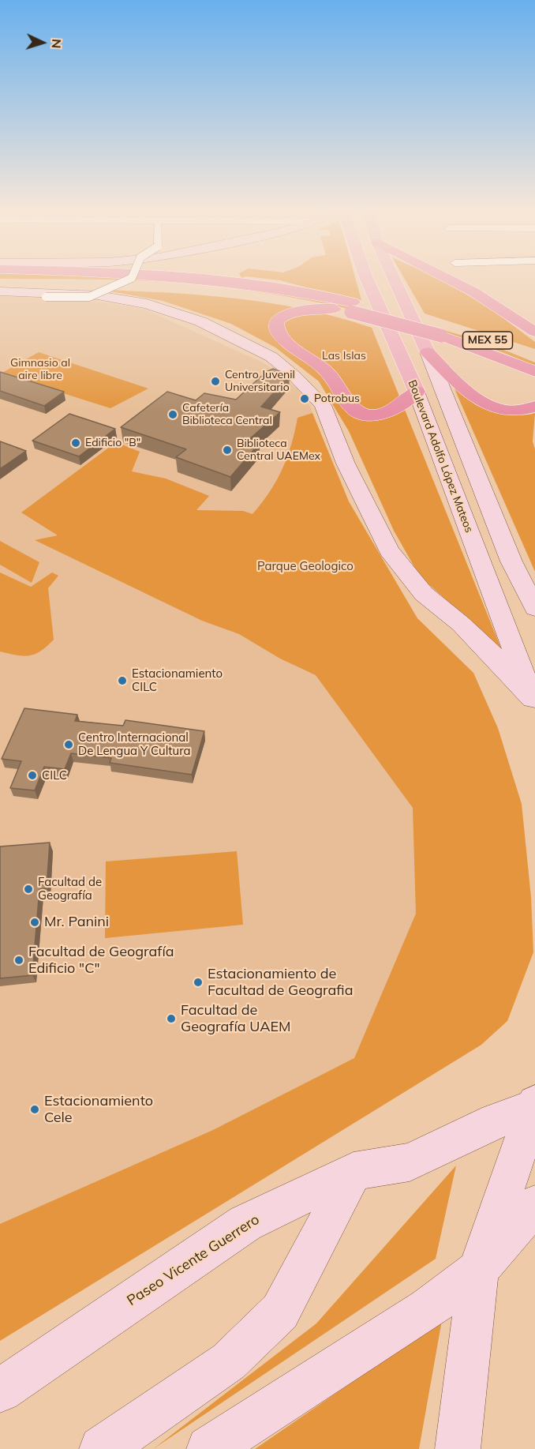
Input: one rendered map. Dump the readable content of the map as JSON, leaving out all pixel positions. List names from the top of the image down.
{
  "streets": {
    "highway": ["MEX 55"],
    "main road": ["Boulevard Adolfo López Mateos", "Paseo Vicente Guerrero"]
  },
  "parks": ["Las Islas", "Gimnasio al aire libre", "Parque Geologico"],
  "places": [
    "Centro Juvenil Universitario",
    "Potrobus",
    "Cafetería Biblioteca Central",
    "Edificio \"B\"",
    "Biblioteca Central UAEMex",
    "Estacionamiento CILC",
    "Centro Internacional De Lengua Y Cultura",
    "CILC",
    "Facultad de Geografía",
    "Mr. Panini",
    "Facultad de Geografía Edificio \"C\"",
    "Estacionamiento de Facultad de Geografia",
    "Facultad de Geografía UAEM",
    "Estacionamiento Cele"
  ],
  "north": "right"
}
